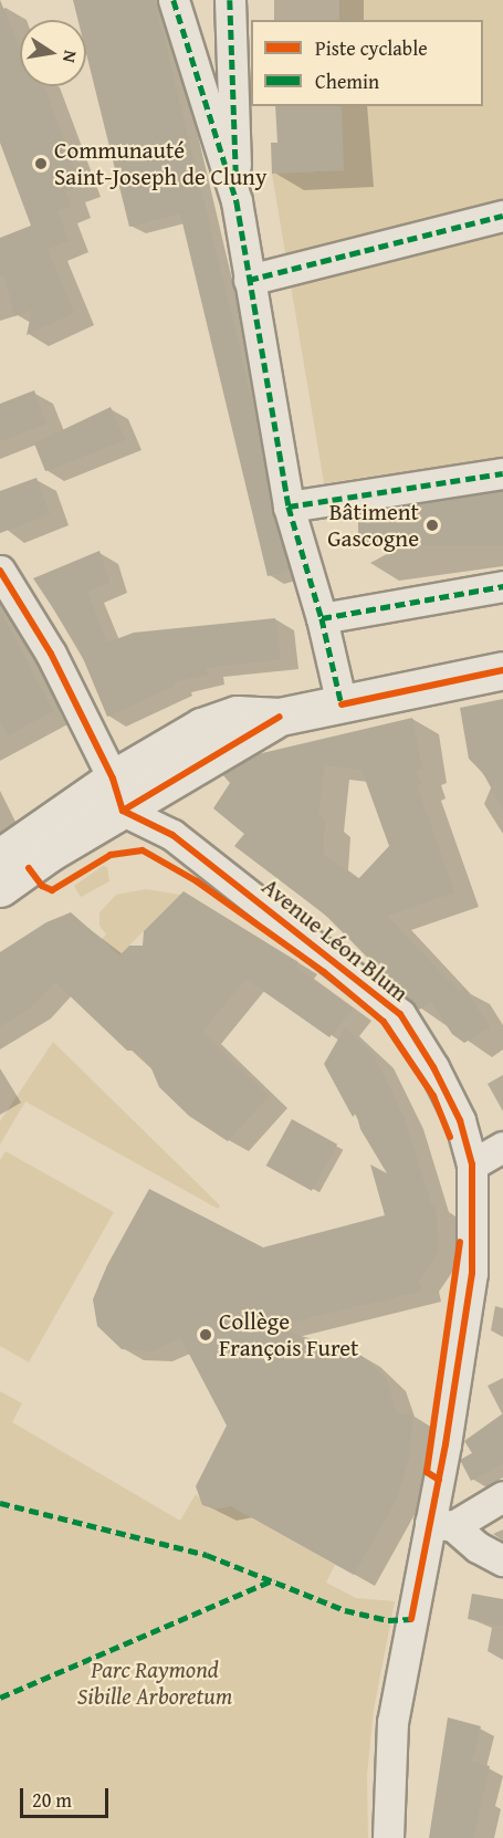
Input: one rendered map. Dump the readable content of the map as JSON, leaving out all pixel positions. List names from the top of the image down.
{
  "streets": {
    "street": ["Avenue Léon Blum"]
  },
  "parks": ["Parc Raymond Sibille Arboretum"],
  "places": ["Communauté Saint-Joseph de Cluny", "Bâtiment Gascogne", "Collège François Furet"],
  "legend": ["Piste cyclable", "Chemin"],
  "scale_bar": "20 m",
  "north": "right"
}
